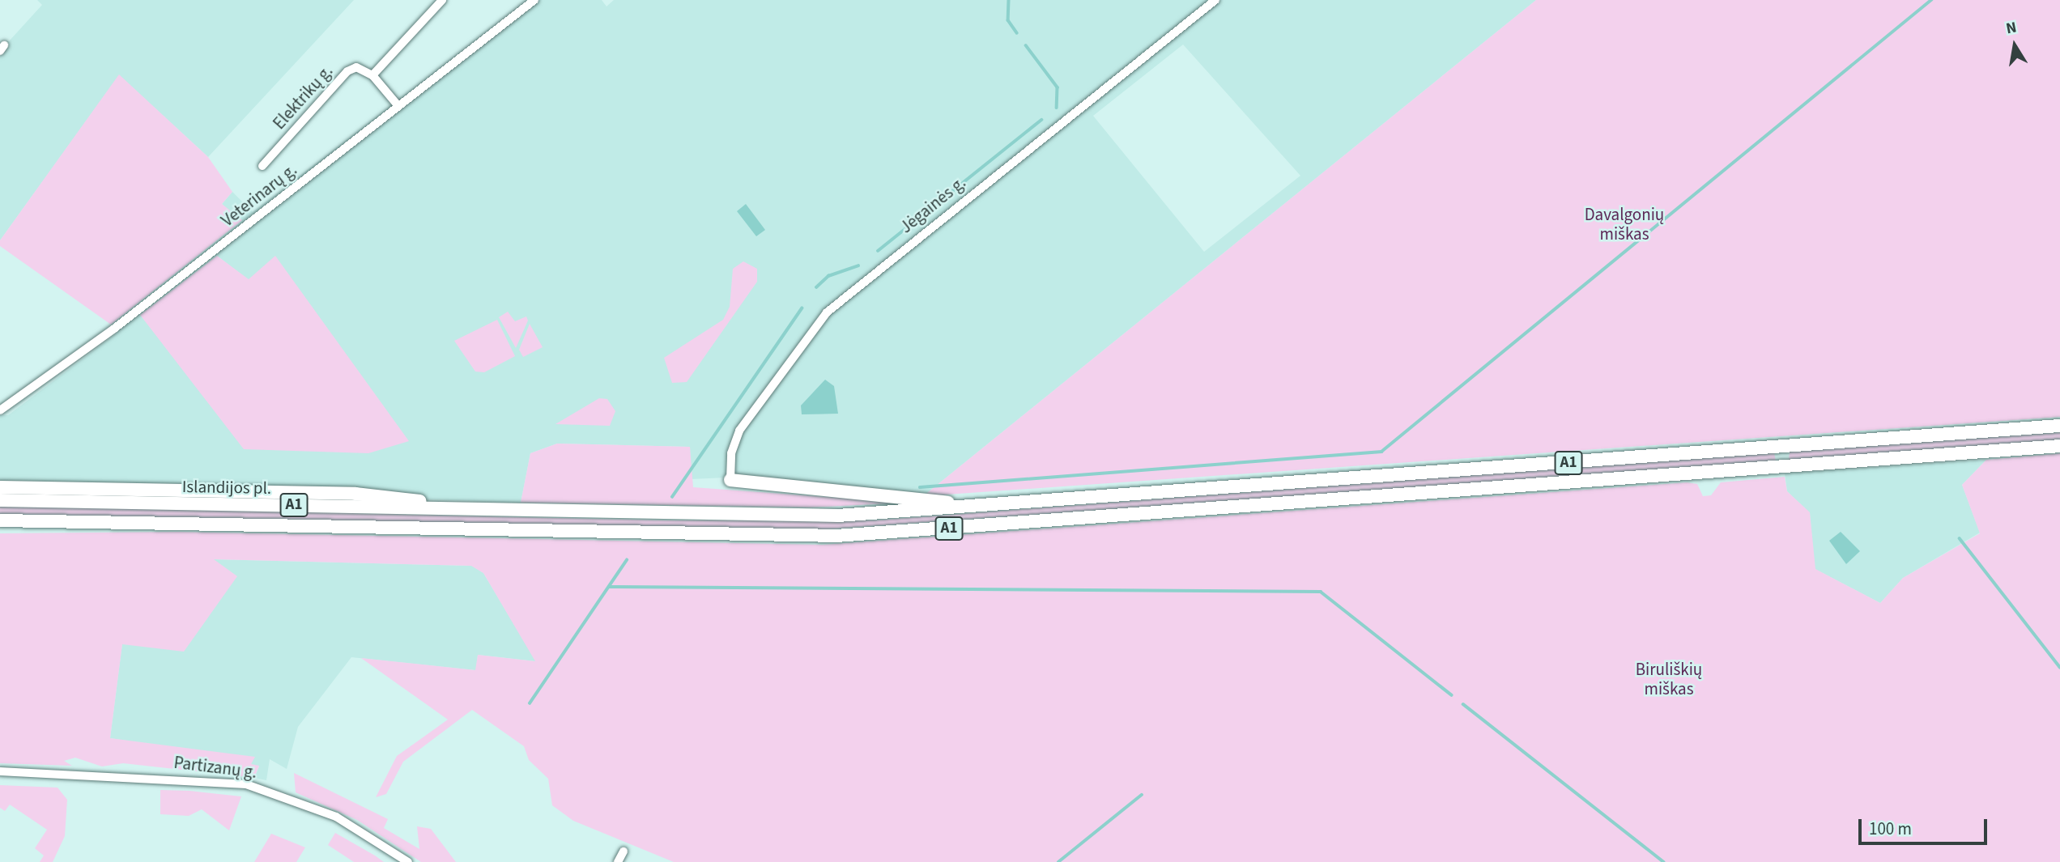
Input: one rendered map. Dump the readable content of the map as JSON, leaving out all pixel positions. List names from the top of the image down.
{
  "streets": {
    "highway": ["A1", "Islandijos pl."],
    "street": [
      "Elektrikų g.",
      "Veterinarų g.",
      "Jėgainės g.",
      "Partizanų g."
    ]
  },
  "crossings": [
    ["A1", "Islandijos pl."]
  ],
  "parks": ["Davalgonių miškas", "Biruliškių miškas"],
  "scale_bar": "100 m",
  "north": "top"
}
